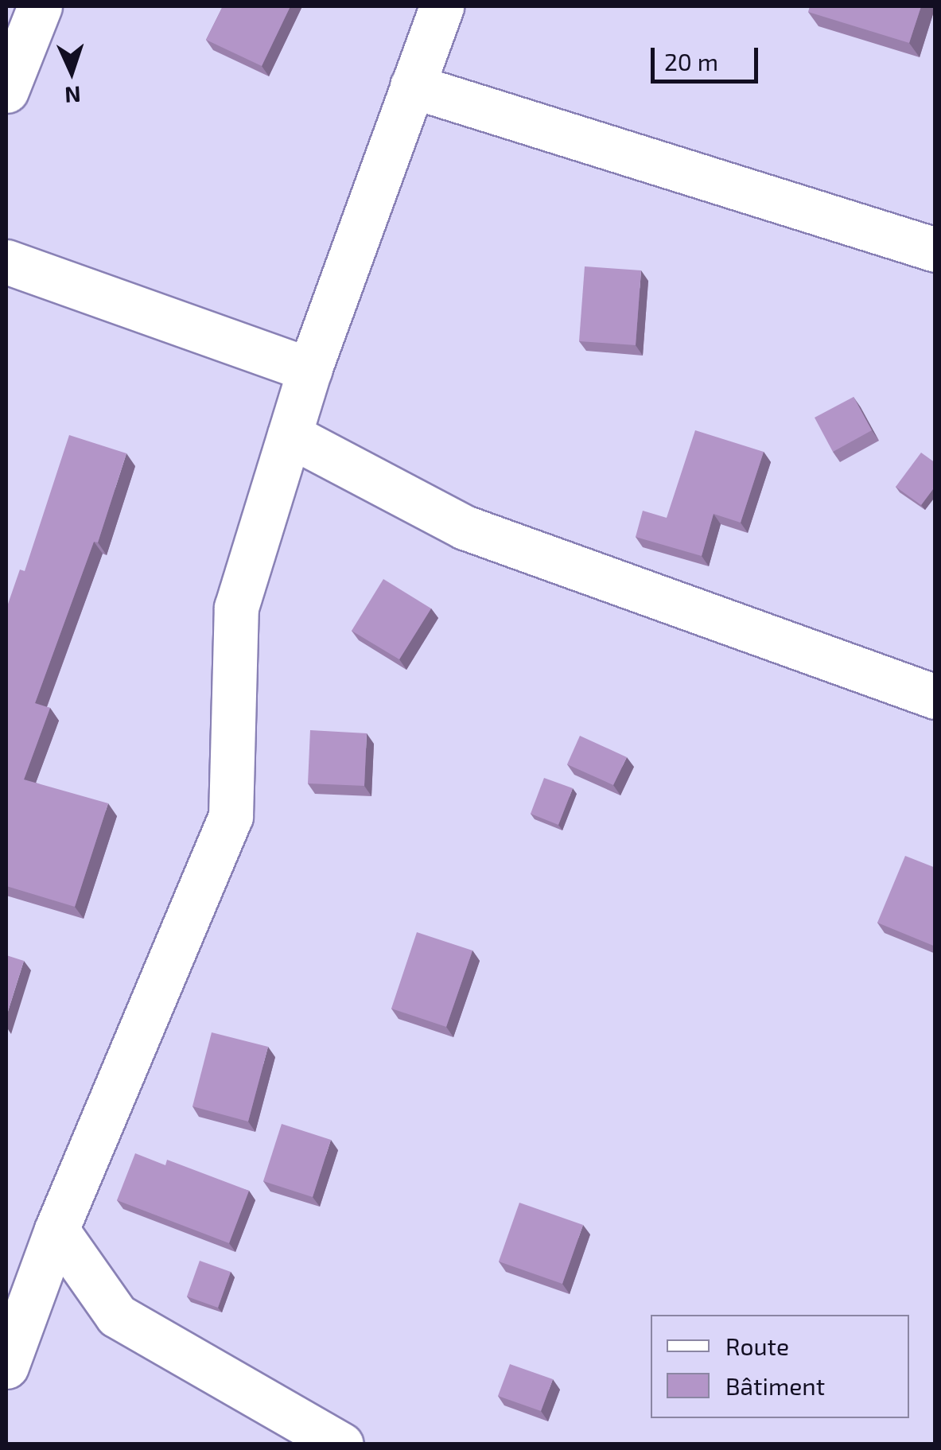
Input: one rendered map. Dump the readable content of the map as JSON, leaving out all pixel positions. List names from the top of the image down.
{
  "legend": ["Route", "Bâtiment"],
  "scale_bar": "20 m",
  "north": "bottom"
}
